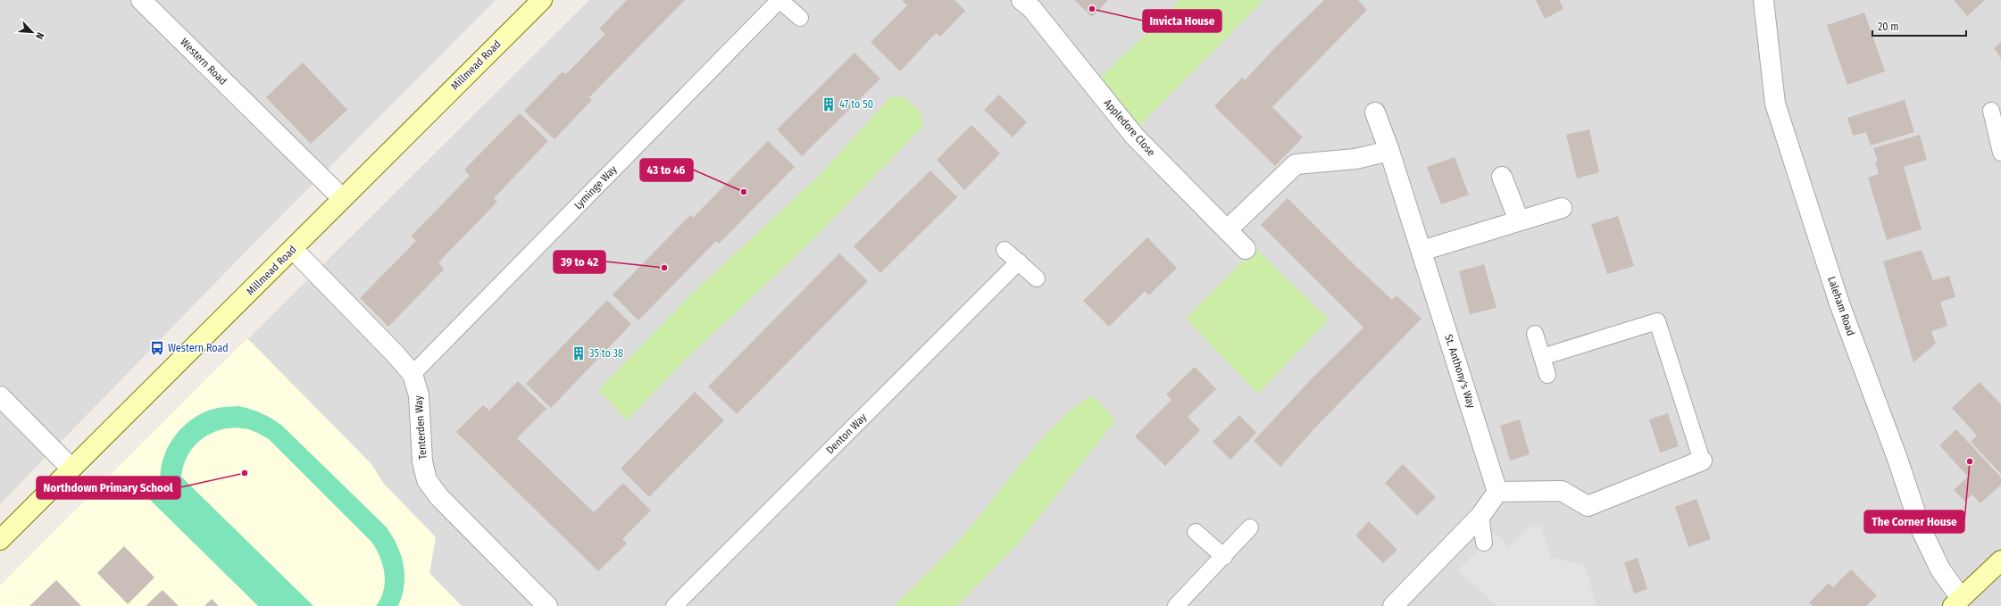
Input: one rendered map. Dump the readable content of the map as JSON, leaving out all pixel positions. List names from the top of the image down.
{
  "streets": {
    "main road": ["Millmead Road"],
    "street": [
      "Western Road",
      "Appledore Close",
      "Laleham Road",
      "St. Anthony's Way",
      "Tenterden Way"
    ],
    "lane": ["Lyminge Way", "Denton Way"]
  },
  "crossings": [
    ["Western Road", "Millmead Road"],
    ["Millmead Road", "Tenterden Way"],
    ["Lyminge Way", "Tenterden Way"]
  ],
  "places": {
    "other": [
      "Invicta House",
      "43 to 46",
      "39 to 42",
      "The Corner House",
      "Northdown Primary School"
    ],
    "building": ["47 to 50", "35 to 38"],
    "bus stop": ["Western Road"]
  },
  "scale_bar": "20 m",
  "north": "bottom right"
}
